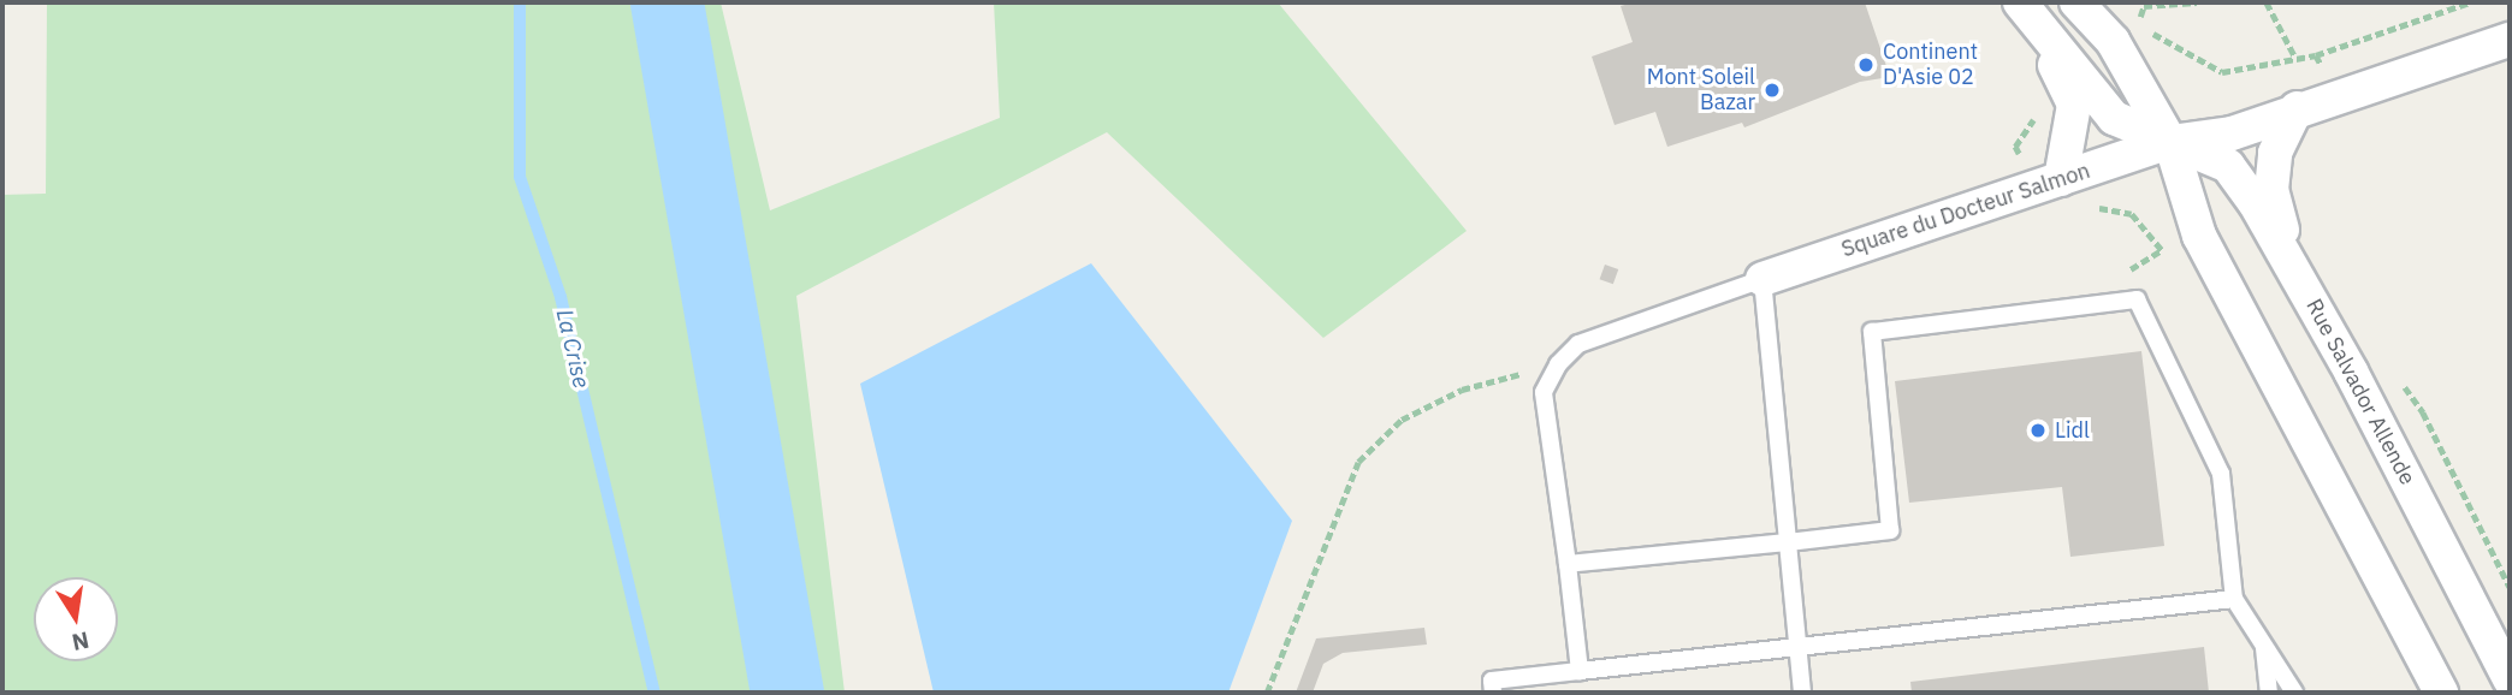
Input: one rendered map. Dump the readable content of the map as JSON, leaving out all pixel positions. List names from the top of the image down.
{
  "streets": {
    "street": ["Square du Docteur Salmon", "Rue Salvador Allende"]
  },
  "crossings": [
    ["Square du Docteur Salmon", "Rue Salvador Allende"]
  ],
  "water": ["La Crise"],
  "places": ["Continent D'Asie 02", "Mont Soleil Bazar", "Lidl"],
  "north": "bottom"
}
